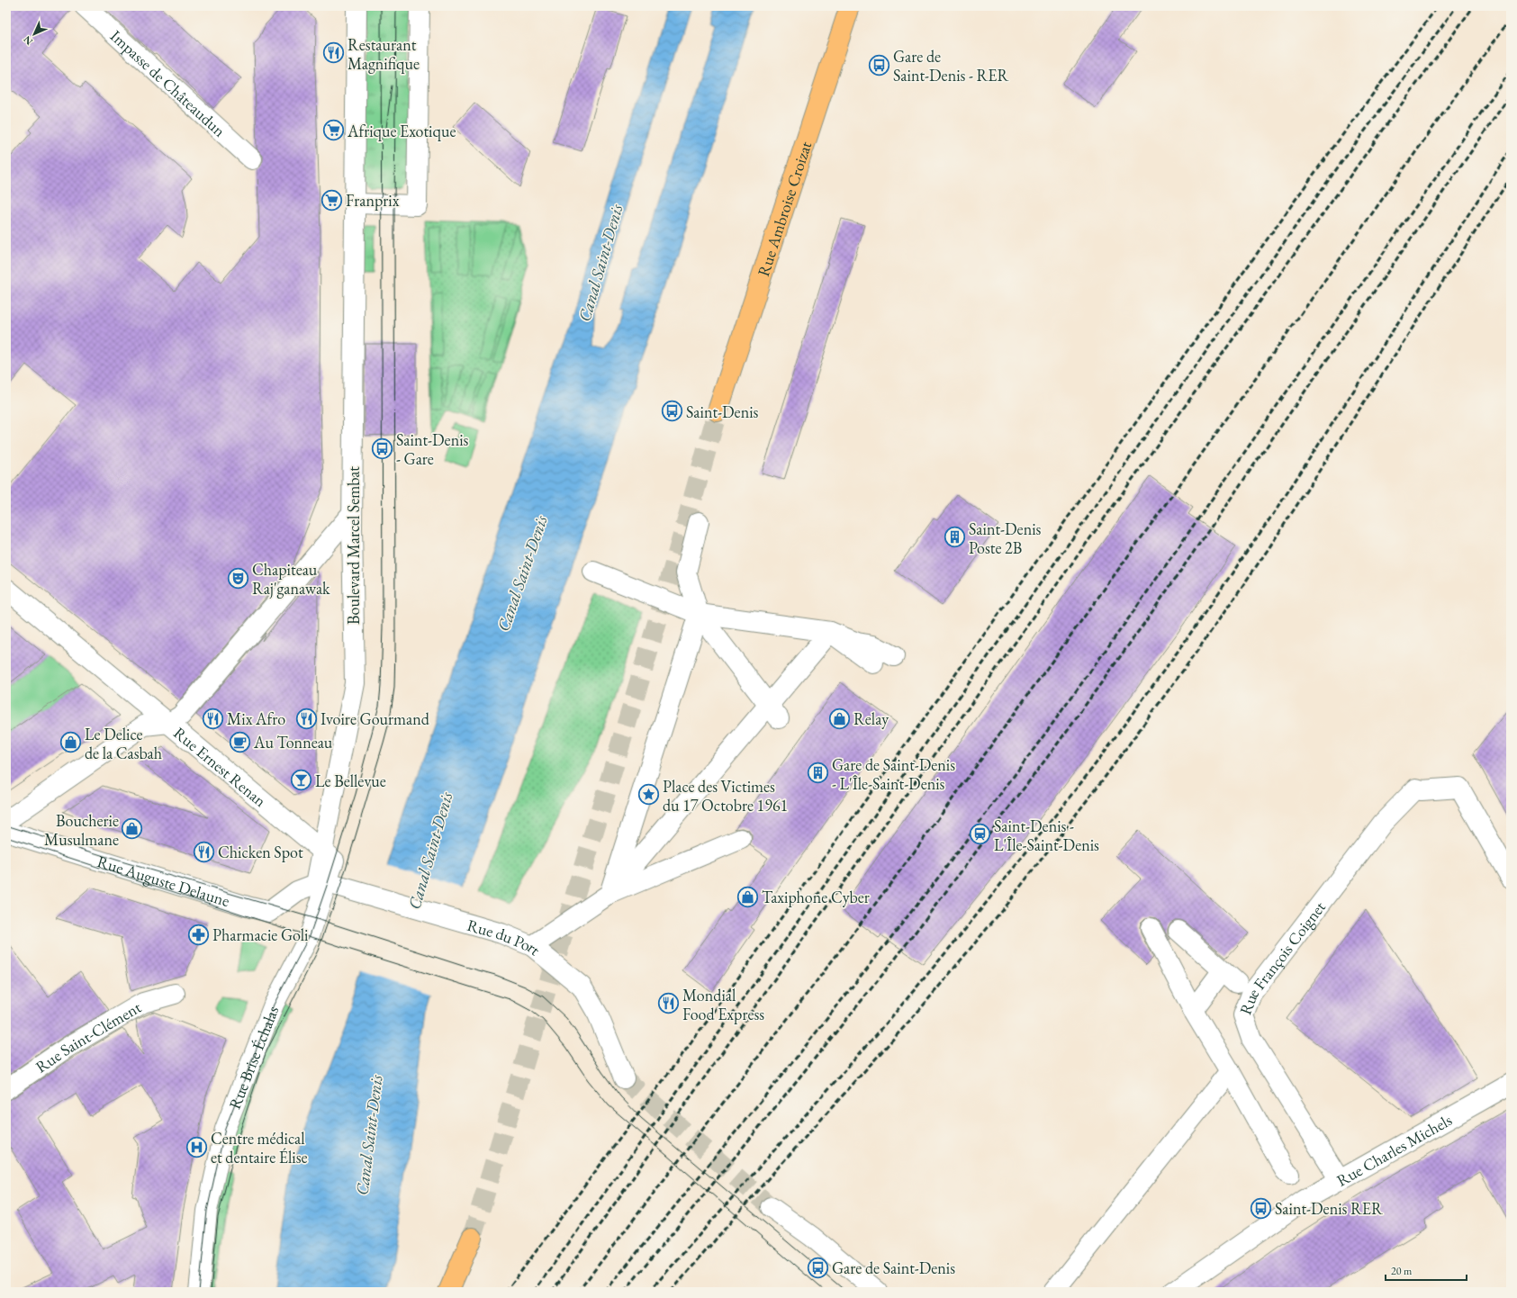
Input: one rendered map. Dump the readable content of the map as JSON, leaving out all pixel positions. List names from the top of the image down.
{
  "streets": {
    "main road": ["Rue Ambroise Croizat"],
    "street": [
      "Impasse de Châteaudun",
      "Boulevard Marcel Sembat",
      "Rue Ernest Renan",
      "Rue Auguste Delaune",
      "Rue du Port",
      "Rue François Coignet",
      "Rue Saint-Clément",
      "Rue Brise Échalas",
      "Rue Charles Michels"
    ]
  },
  "crossings": [
    ["Boulevard Marcel Sembat", "Rue Ernest Renan"],
    ["Boulevard Marcel Sembat", "Rue Auguste Delaune"],
    ["Boulevard Marcel Sembat", "Rue du Port"],
    ["Boulevard Marcel Sembat", "Rue Brise Échalas"],
    ["Rue Auguste Delaune", "Rue du Port"],
    ["Rue Auguste Delaune", "Rue Brise Échalas"],
    ["Rue du Port", "Rue Brise Échalas"],
    ["Rue François Coignet", "Rue Charles Michels"]
  ],
  "water": ["Canal Saint-Denis"],
  "places": {
    "restaurant": [
      "Restaurant Magnifique",
      "Mix Afro",
      "Ivoire Gourmand",
      "Chicken Spot",
      "Mondial Food Express"
    ],
    "bus stop": [
      "Gare de Saint-Denis - RER",
      "Saint-Denis",
      "Saint-Denis - Gare",
      "Saint-Denis RER",
      "Gare de Saint-Denis"
    ],
    "supermarket": ["Afrique Exotique", "Franprix"],
    "building": ["Saint-Denis Poste 2B", "Gare de Saint-Denis - L'Île-Saint-Denis"],
    "theatre": ["Chapiteau Raj'ganawak"],
    "shop": [
      "Relay",
      "Le Delice de la Casbah",
      "Boucherie Musulmane",
      "Taxiphone Cyber"
    ],
    "cafe": ["Au Tonneau"],
    "bar": ["Le Bellevue"],
    "place": ["Place des Victimes du 17 Octobre 1961"],
    "station": ["Saint-Denis - L'Île-Saint-Denis"],
    "pharmacy": ["Pharmacie Goli"],
    "hospital": ["Centre médical et dentaire Élise"]
  },
  "scale_bar": "20 m",
  "north": "bottom left"
}
